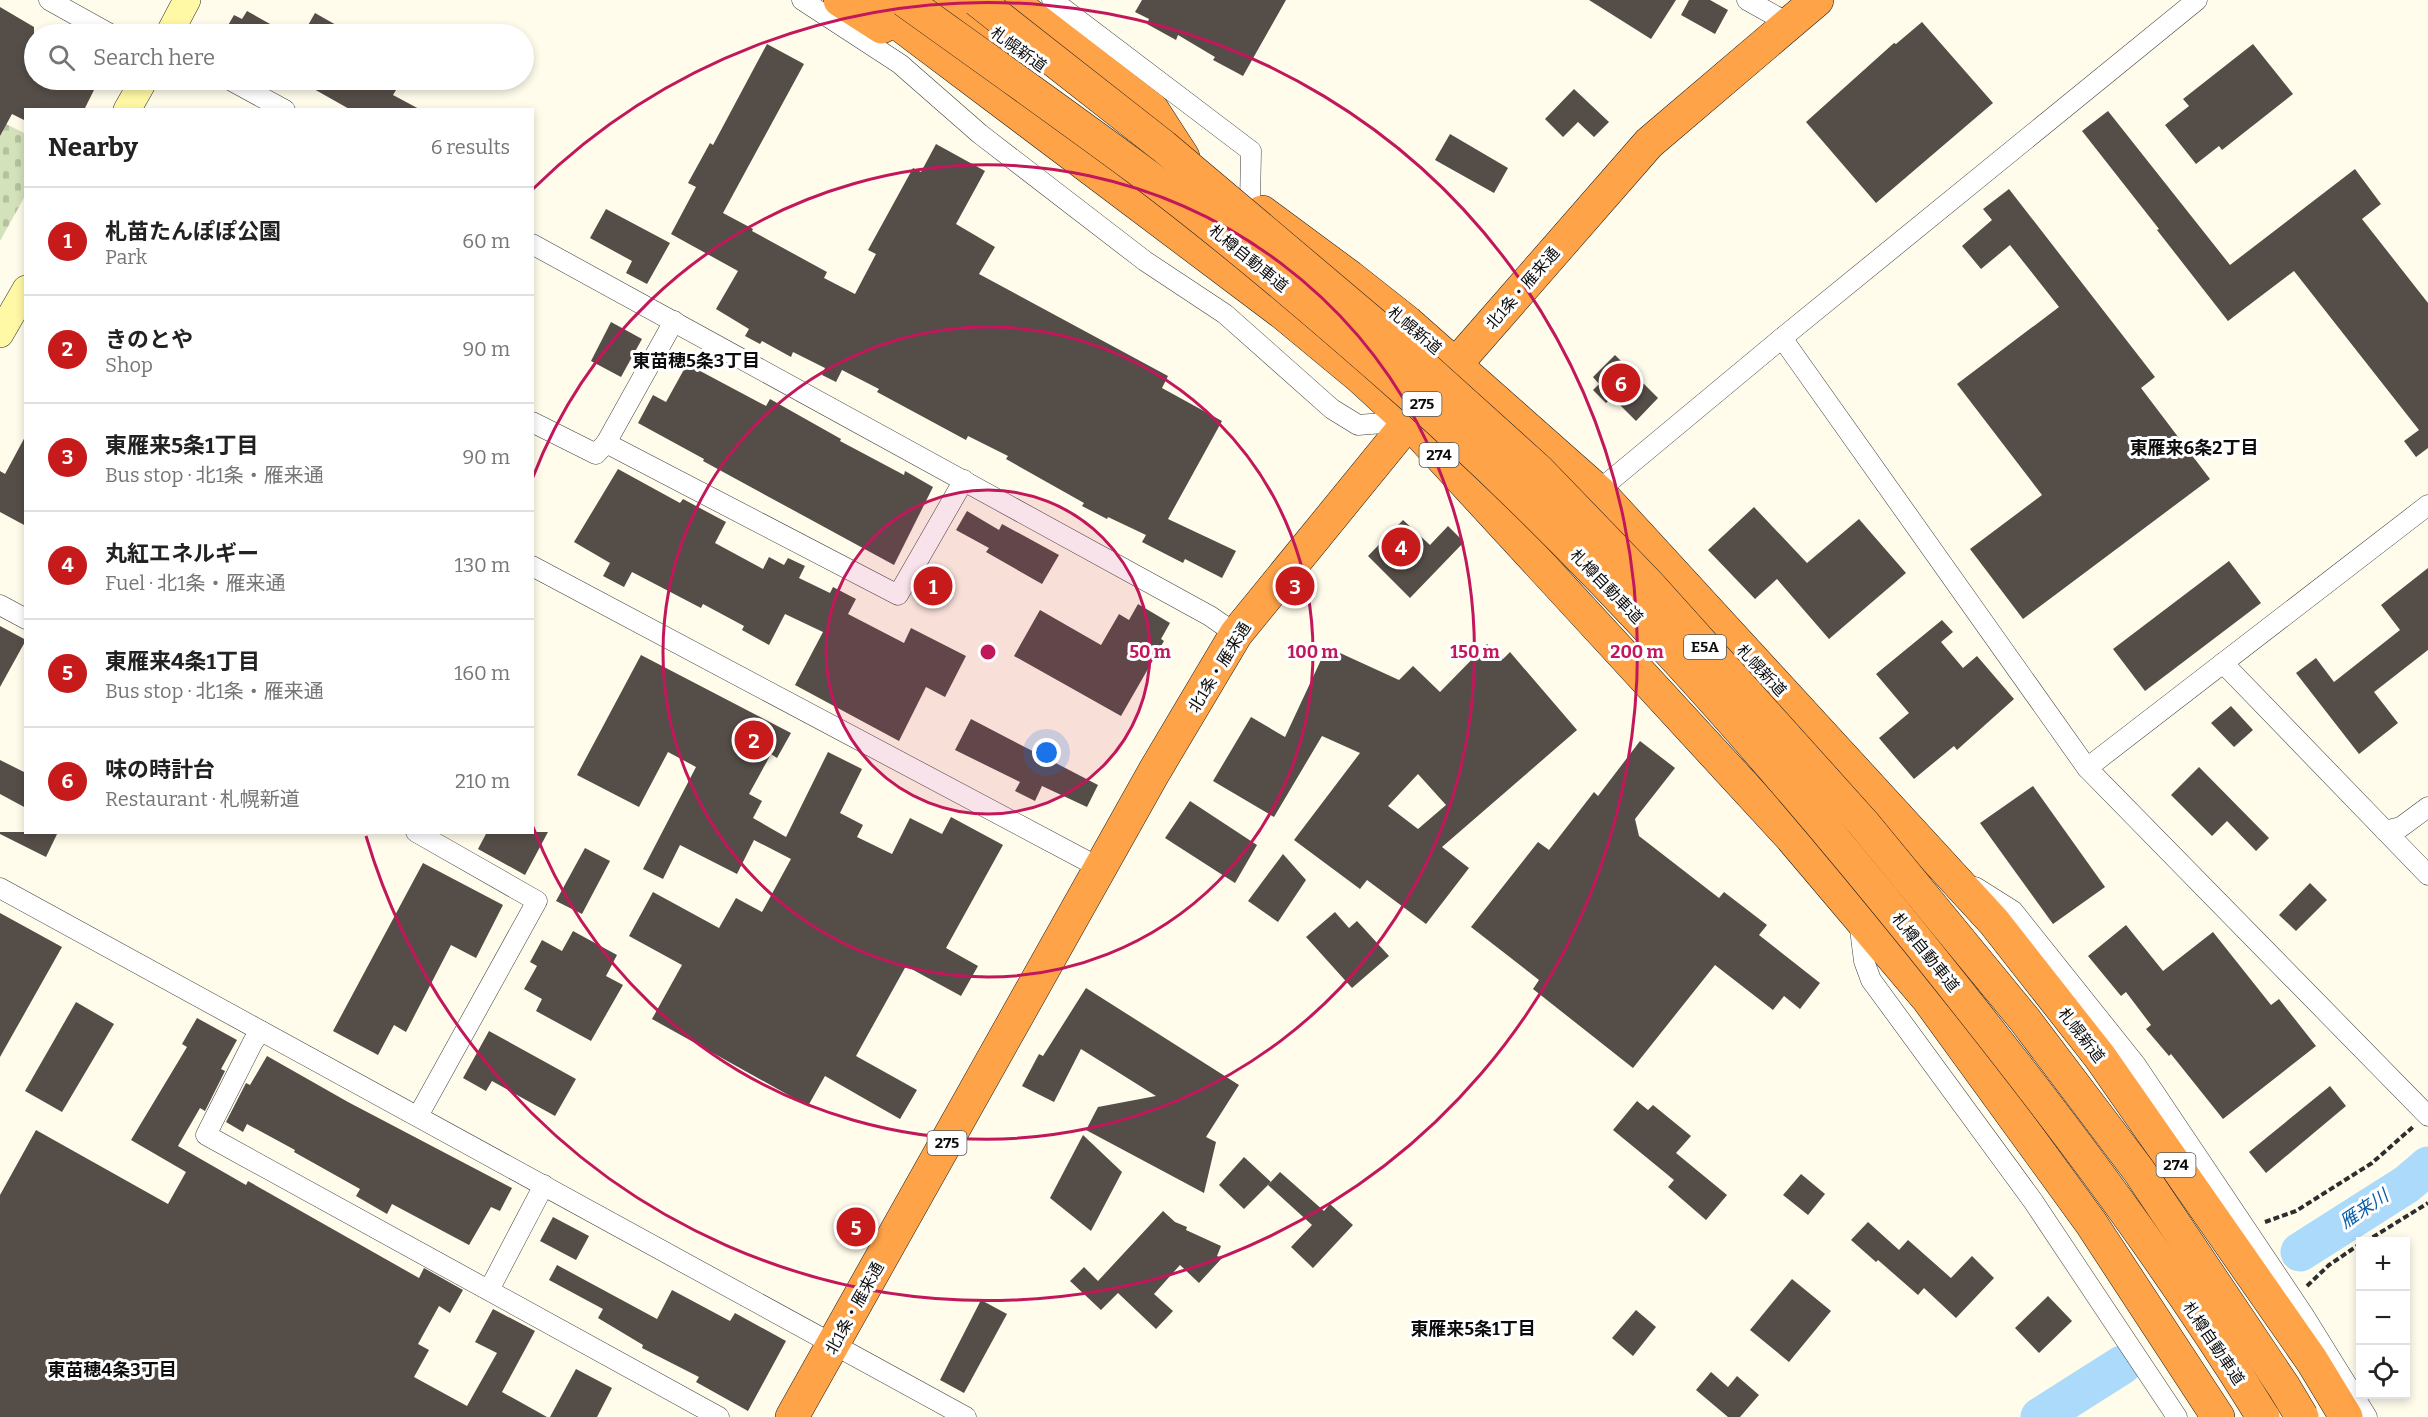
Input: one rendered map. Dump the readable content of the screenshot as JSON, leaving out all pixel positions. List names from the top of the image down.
{
  "streets": {
    "highway": [
      "札幌新道",
      "札樽自動車道",
      "北1条・雁来通",
      "275",
      "274",
      "E5A"
    ]
  },
  "crossings": [
    ["札幌新道", "北1条・雁来通"],
    ["北1条・雁来通", "274"]
  ],
  "districts": [
    "東苗穂5条3丁目",
    "東雁来6条2丁目",
    "東雁来5条1丁目",
    "東苗穂4条3丁目"
  ],
  "water": ["雁来川"],
  "page": {
    "search": "Search here",
    "heading": ["Nearby", "6 results"],
    "list": [
      {
        "mark": "1",
        "name": "札苗たんぽぽ公園",
        "note": "Park",
        "value": "60 m"
      },
      {
        "mark": "2",
        "name": "きのとや",
        "note": "Shop",
        "value": "90 m"
      },
      {
        "mark": "3",
        "name": "東雁来5条1丁目",
        "note": "Bus stop · 北1条・雁来通",
        "value": "90 m"
      },
      {
        "mark": "4",
        "name": "丸紅エネルギー",
        "note": "Fuel · 北1条・雁来通",
        "value": "130 m"
      },
      {
        "mark": "5",
        "name": "東雁来4条1丁目",
        "note": "Bus stop · 北1条・雁来通",
        "value": "160 m"
      },
      {
        "mark": "6",
        "name": "味の時計台",
        "note": "Restaurant · 札幌新道",
        "value": "210 m"
      }
    ],
    "pins": [
      "6",
      "4",
      "1",
      "3",
      "2",
      "5"
    ],
    "map_buttons": ["+", "−"]
  },
  "rings": [
    "50 m",
    "100 m",
    "150 m",
    "200 m"
  ]
}
